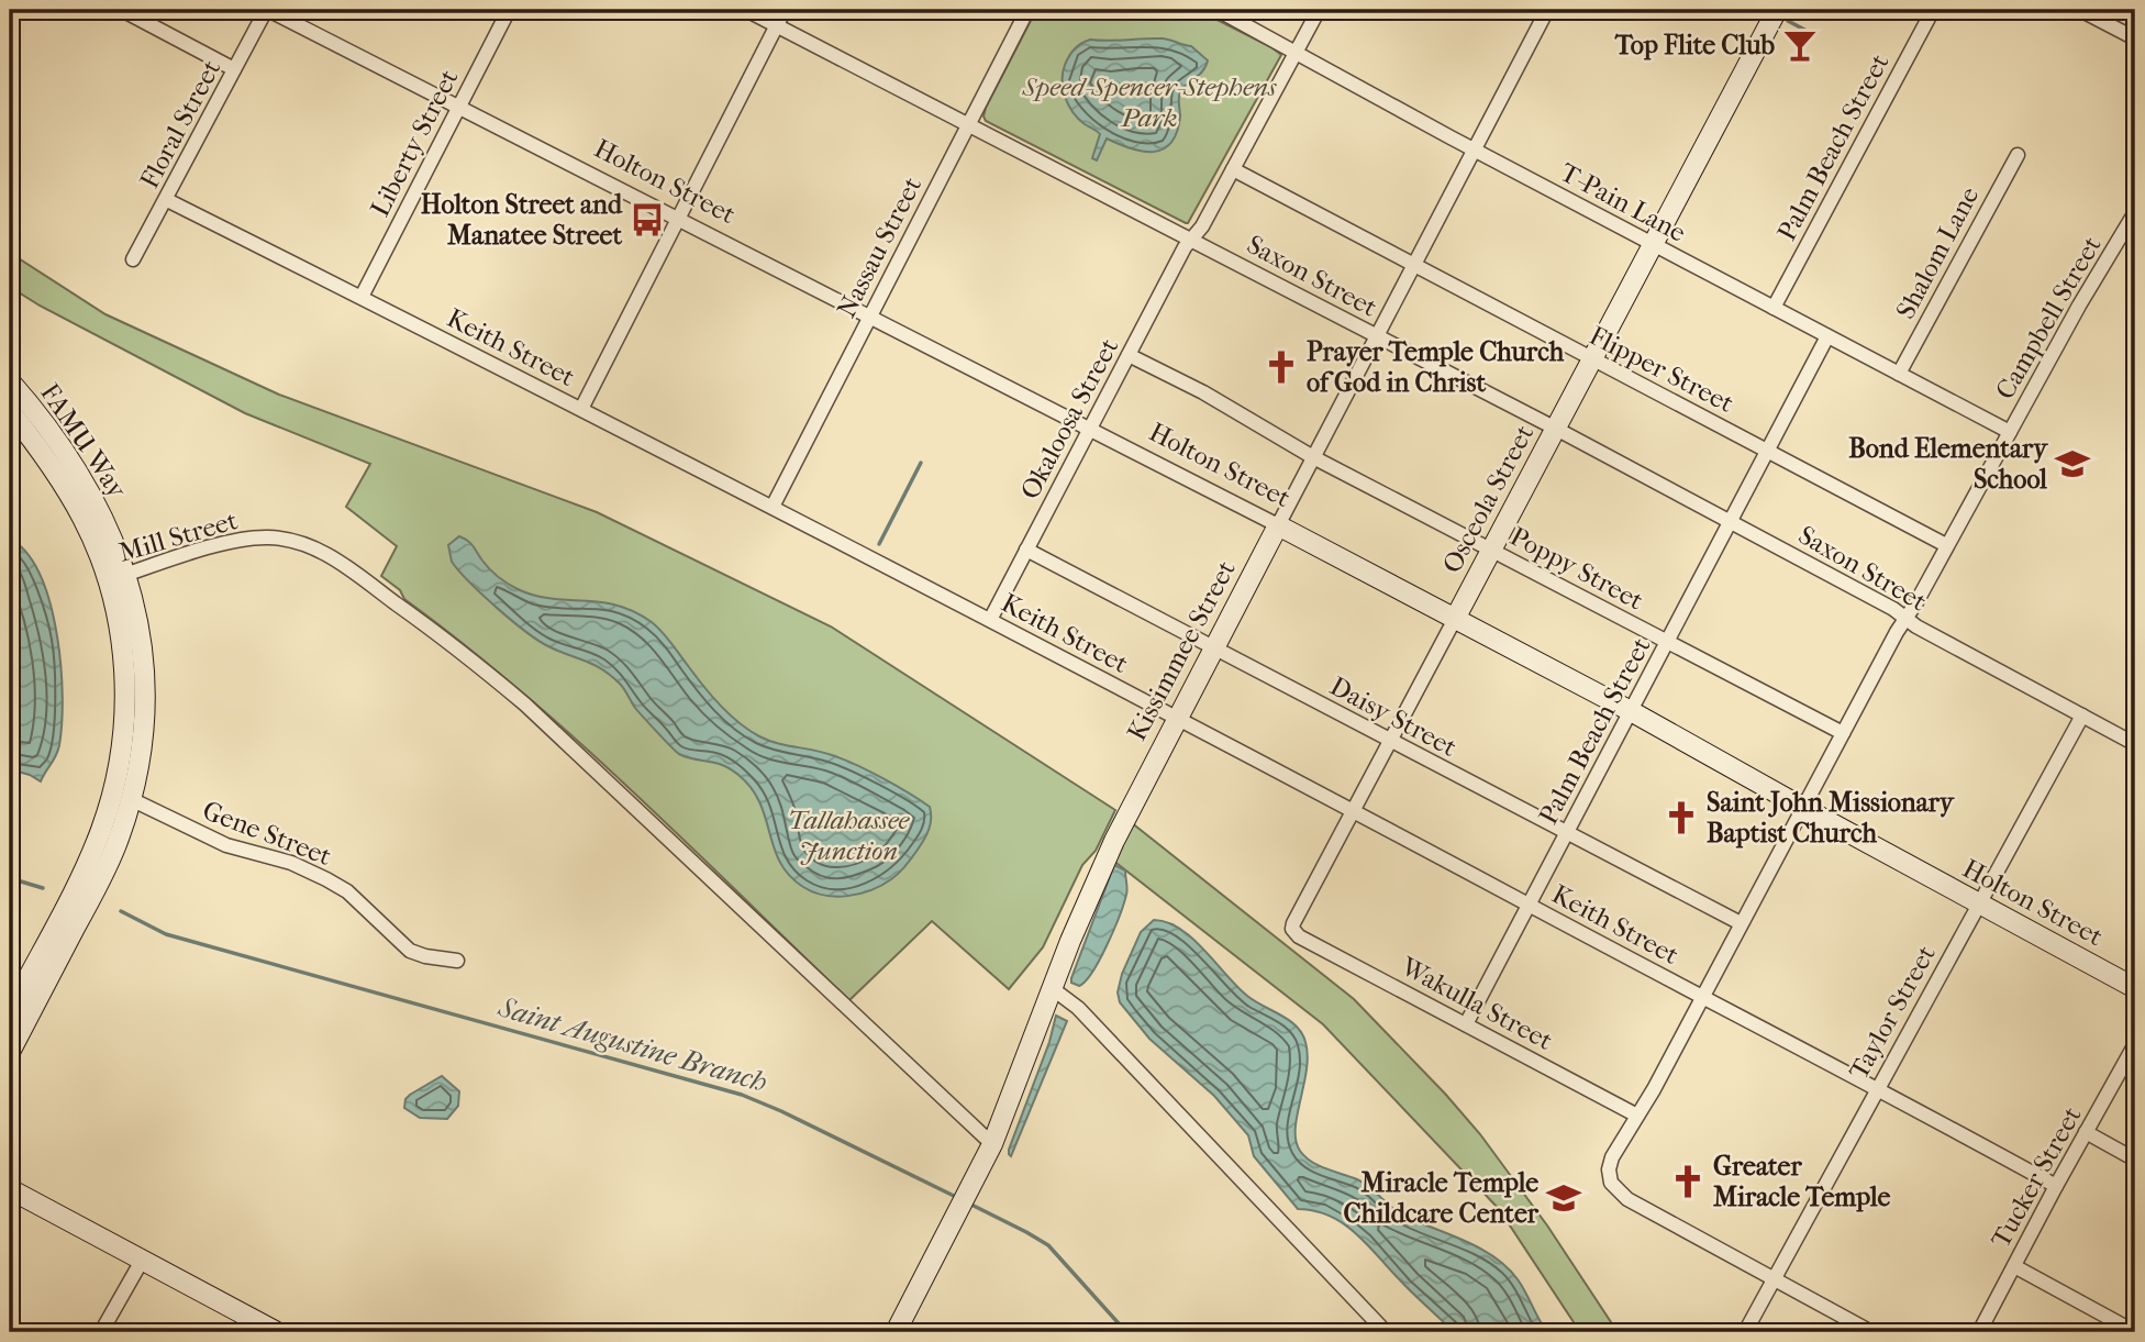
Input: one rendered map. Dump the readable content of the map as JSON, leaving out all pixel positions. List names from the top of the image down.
{
  "streets": {
    "street": [
      "Floral Street",
      "Liberty Street",
      "Palm Beach Street",
      "Holton Street",
      "T-Pain Lane",
      "Nassau Street",
      "Shalom Lane",
      "Saxon Street",
      "Campbell Street",
      "Keith Street",
      "Flipper Street",
      "Okaloosa Street",
      "FAMU Way",
      "Osceola Street",
      "Mill Street",
      "Poppy Street",
      "Kissimmee Street",
      "Daisy Street",
      "Gene Street",
      "Wakulla Street",
      "Taylor Street",
      "Tucker Street"
    ]
  },
  "crossings": [
    ["Floral Street", "Holton Street"],
    ["Floral Street", "Keith Street"],
    ["Liberty Street", "Holton Street"],
    ["Liberty Street", "Keith Street"],
    ["Palm Beach Street", "Holton Street"],
    ["Palm Beach Street", "T-Pain Lane"],
    ["Palm Beach Street", "Saxon Street"],
    ["Palm Beach Street", "Keith Street"],
    ["Palm Beach Street", "Flipper Street"],
    ["Palm Beach Street", "Poppy Street"],
    ["Palm Beach Street", "Daisy Street"],
    ["Palm Beach Street", "Wakulla Street"],
    ["Holton Street", "Nassau Street"],
    ["Holton Street", "Campbell Street"],
    ["Holton Street", "Okaloosa Street"],
    ["Holton Street", "Osceola Street"],
    ["Holton Street", "Kissimmee Street"],
    ["Holton Street", "Taylor Street"],
    ["T-Pain Lane", "Shalom Lane"],
    ["T-Pain Lane", "Campbell Street"],
    ["T-Pain Lane", "Okaloosa Street"],
    ["T-Pain Lane", "Osceola Street"],
    ["T-Pain Lane", "Kissimmee Street"],
    ["Nassau Street", "Saxon Street"],
    ["Nassau Street", "Keith Street"],
    ["Saxon Street", "Campbell Street"],
    ["Saxon Street", "Okaloosa Street"],
    ["Saxon Street", "Osceola Street"],
    ["Saxon Street", "Kissimmee Street"],
    ["Saxon Street", "Taylor Street"],
    ["Campbell Street", "Keith Street"],
    ["Campbell Street", "Flipper Street"],
    ["Campbell Street", "Poppy Street"],
    ["Campbell Street", "Daisy Street"],
    ["Campbell Street", "Wakulla Street"],
    ["Campbell Street", "Taylor Street"],
    ["Keith Street", "Okaloosa Street"],
    ["Keith Street", "Osceola Street"],
    ["Keith Street", "Kissimmee Street"],
    ["Keith Street", "Taylor Street"],
    ["Keith Street", "Tucker Street"],
    ["Flipper Street", "Okaloosa Street"],
    ["Flipper Street", "Osceola Street"],
    ["Flipper Street", "Kissimmee Street"],
    ["Okaloosa Street", "Poppy Street"],
    ["Okaloosa Street", "Daisy Street"],
    ["FAMU Way", "Mill Street"],
    ["FAMU Way", "Gene Street"],
    ["Osceola Street", "Poppy Street"],
    ["Osceola Street", "Daisy Street"],
    ["Osceola Street", "Wakulla Street"],
    ["Mill Street", "Kissimmee Street"],
    ["Poppy Street", "Kissimmee Street"],
    ["Kissimmee Street", "Daisy Street"]
  ],
  "water": ["Saint Augustine Branch"],
  "parks": ["Speed-Spencer-Stephens Park", "Tallahassee Junction"],
  "places": {
    "bar": ["Top Flite Club"],
    "bus stop": ["Holton Street and Manatee Street"],
    "church": ["Prayer Temple Church of God in Christ", "Saint John Missionary Baptist Church", "Greater Miracle Temple"],
    "school or university": ["Bond Elementary School", "Miracle Temple Childcare Center"]
  }
}
